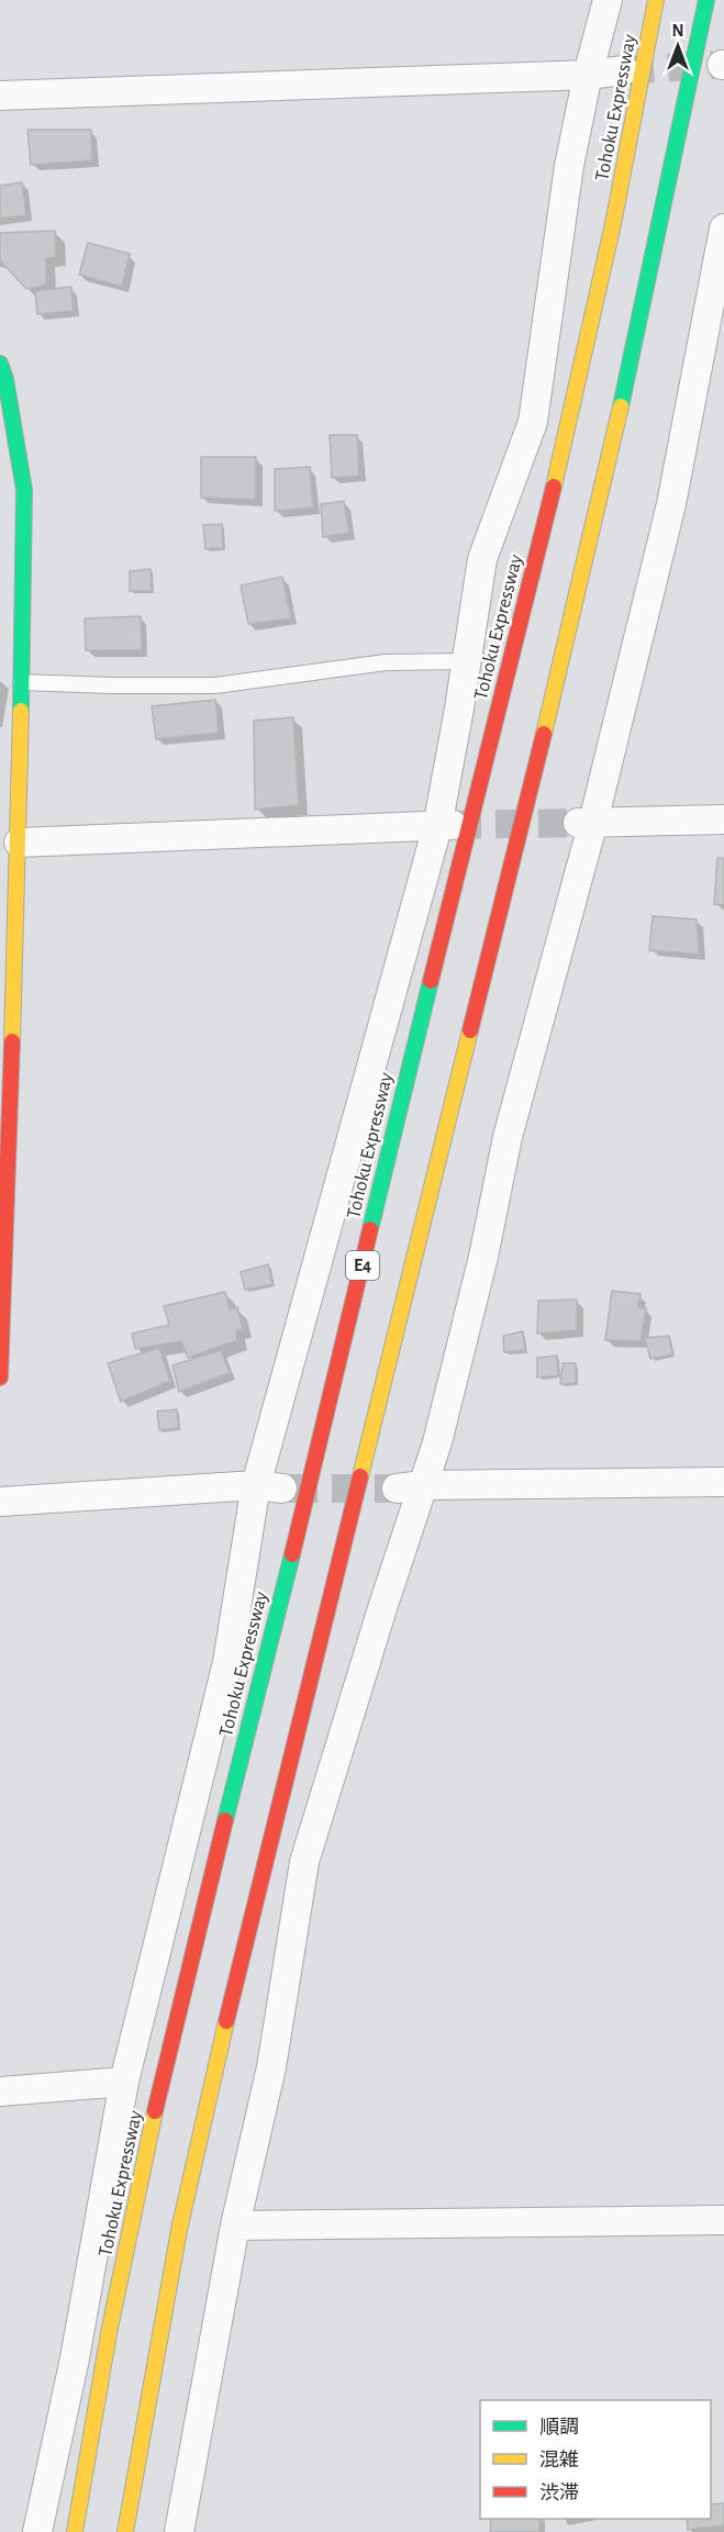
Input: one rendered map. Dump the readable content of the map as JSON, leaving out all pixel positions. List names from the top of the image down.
{
  "streets": {
    "main road": ["Tohoku Expressway", "E4"]
  },
  "legend": ["順調", "混雑", "渋滞"],
  "north": "top"
}
